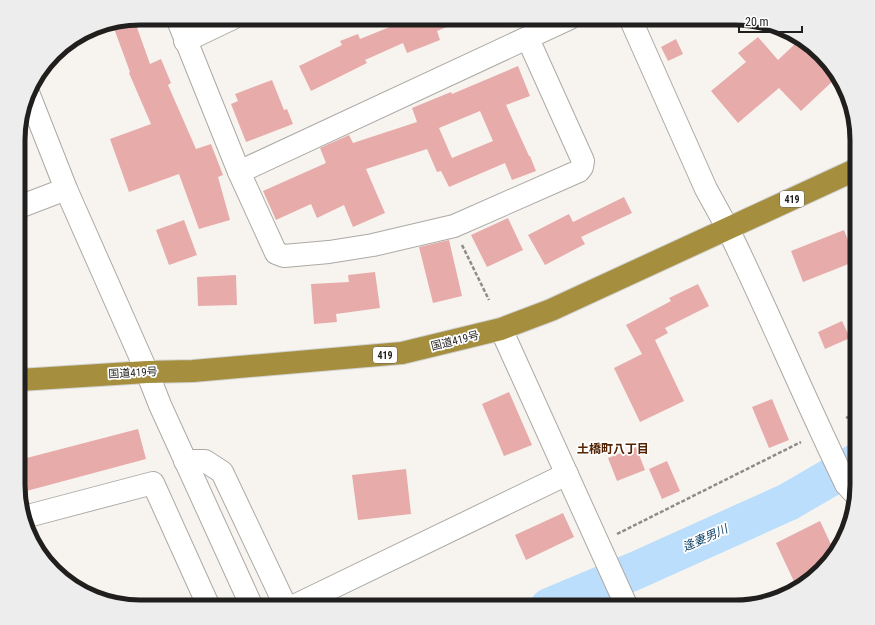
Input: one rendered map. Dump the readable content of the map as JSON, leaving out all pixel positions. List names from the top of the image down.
{
  "streets": {
    "highway": ["419", "国道419号"]
  },
  "districts": ["土橋町八丁目"],
  "water": ["逢妻男川"],
  "scale_bar": "20 m"
}
